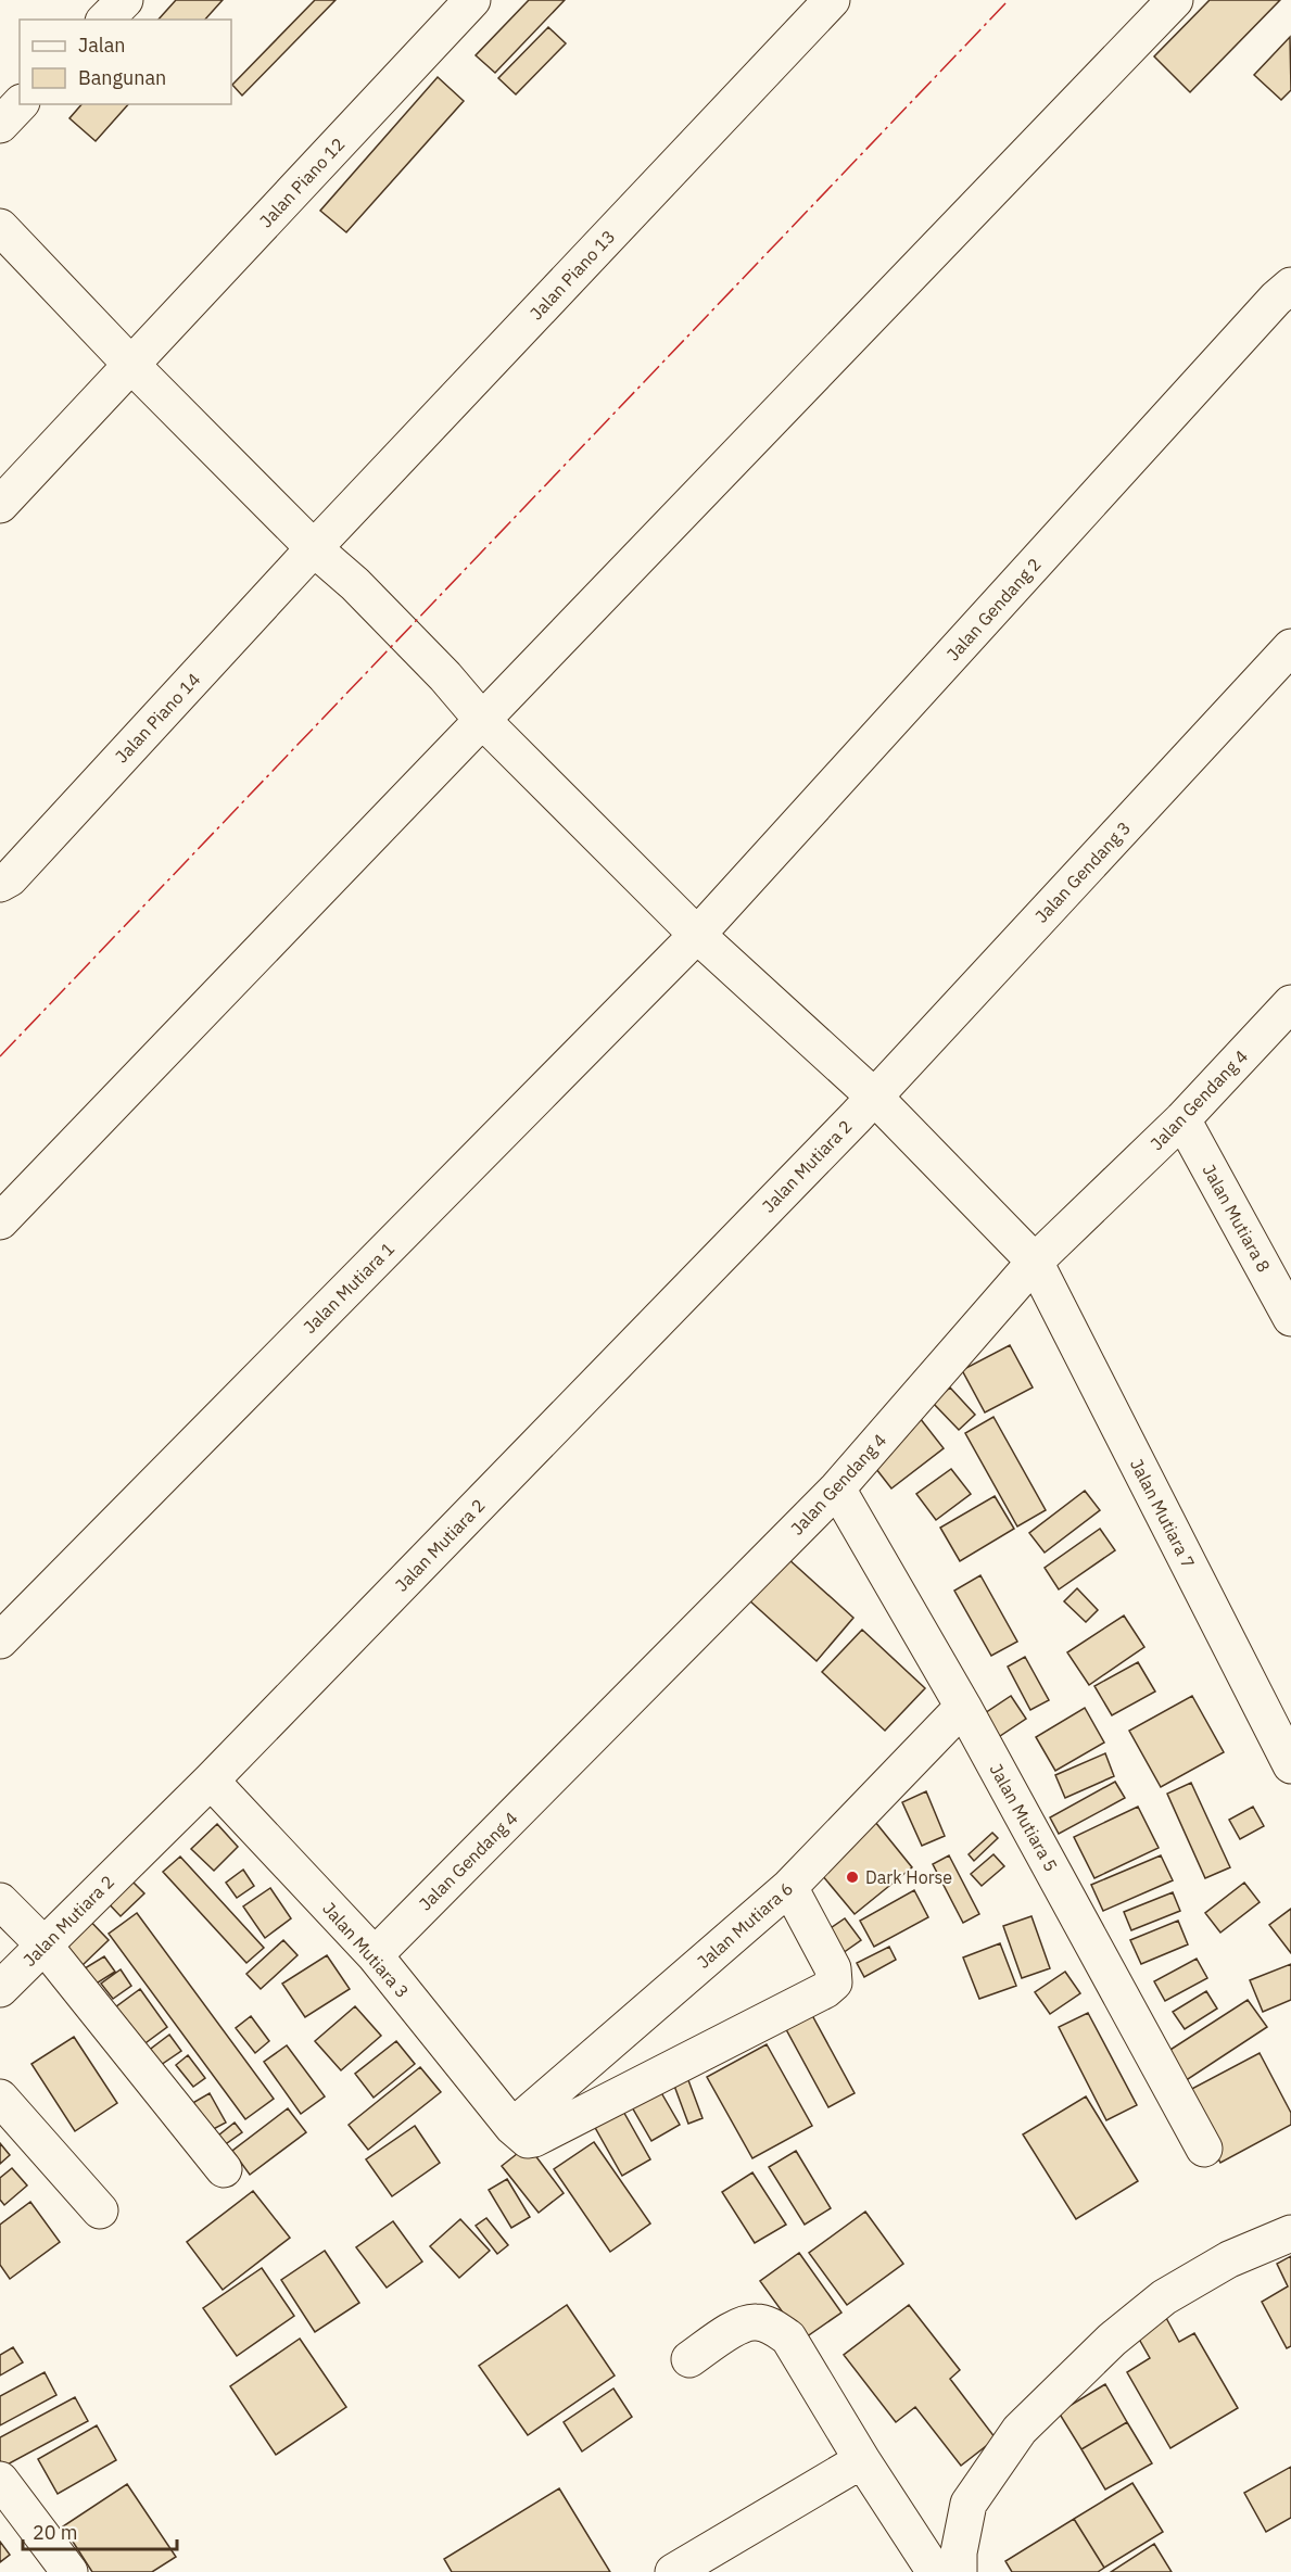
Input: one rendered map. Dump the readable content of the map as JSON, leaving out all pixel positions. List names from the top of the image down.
{
  "streets": {
    "street": [
      "Jalan Piano 12",
      "Jalan Piano 13",
      "Jalan Gendang 2",
      "Jalan Piano 14",
      "Jalan Gendang 3",
      "Jalan Gendang 4",
      "Jalan Mutiara 2",
      "Jalan Mutiara 8",
      "Jalan Mutiara 1",
      "Jalan Mutiara 7",
      "Jalan Mutiara 5",
      "Jalan Mutiara 6",
      "Jalan Mutiara 3"
    ]
  },
  "crossings": [
    ["Jalan Piano 12", "Jalan Mutiara 7"],
    ["Jalan Piano 13", "Jalan Piano 14"],
    ["Jalan Piano 13", "Jalan Mutiara 7"],
    ["Jalan Gendang 2", "Jalan Mutiara 1"],
    ["Jalan Gendang 2", "Jalan Mutiara 7"],
    ["Jalan Piano 14", "Jalan Mutiara 7"],
    ["Jalan Gendang 3", "Jalan Mutiara 2"],
    ["Jalan Gendang 3", "Jalan Mutiara 7"],
    ["Jalan Gendang 4", "Jalan Mutiara 8"],
    ["Jalan Gendang 4", "Jalan Mutiara 7"],
    ["Jalan Gendang 4", "Jalan Mutiara 5"],
    ["Jalan Gendang 4", "Jalan Mutiara 3"],
    ["Jalan Mutiara 2", "Jalan Mutiara 7"],
    ["Jalan Mutiara 2", "Jalan Mutiara 3"],
    ["Jalan Mutiara 1", "Jalan Mutiara 7"],
    ["Jalan Mutiara 5", "Jalan Mutiara 6"],
    ["Jalan Mutiara 6", "Jalan Mutiara 3"]
  ],
  "places": ["Dark Horse"],
  "legend": ["Jalan", "Bangunan"],
  "scale_bar": "20 m"
}
